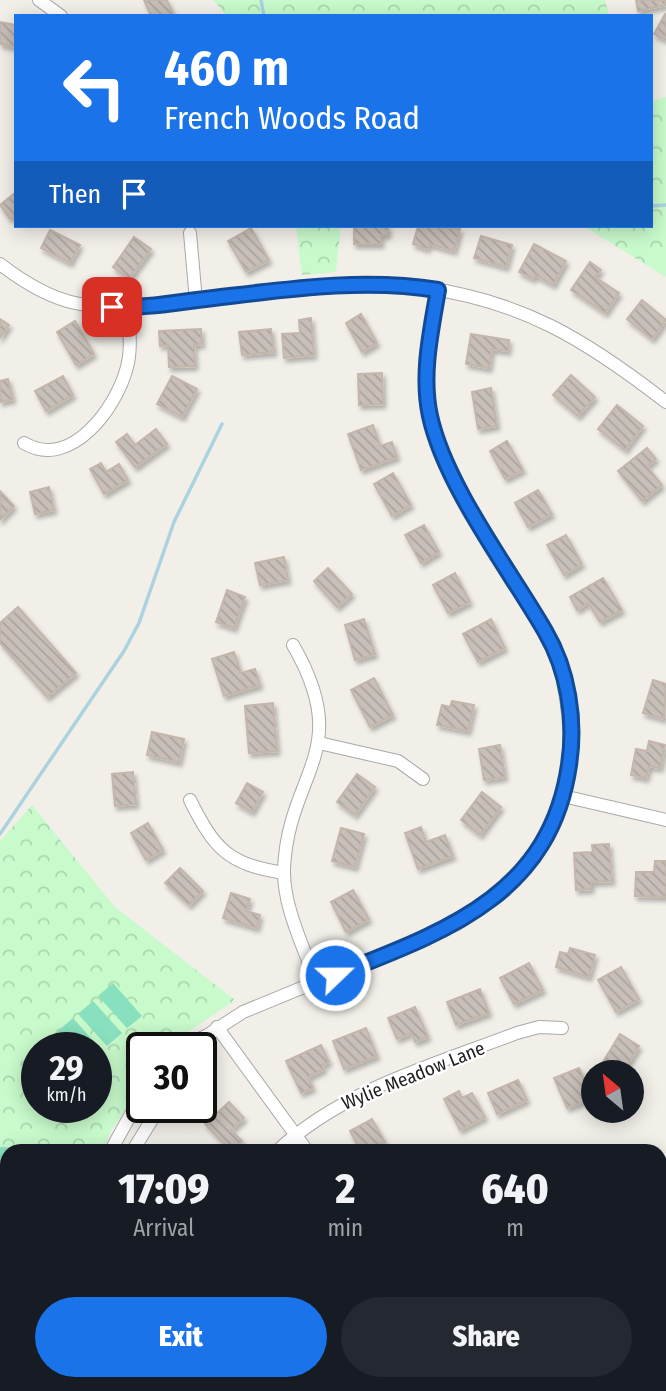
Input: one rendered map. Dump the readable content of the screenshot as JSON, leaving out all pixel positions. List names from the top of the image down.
{
  "streets": {
    "street": ["Wylie Meadow Lane"]
  },
  "north": "top left",
  "page": {
    "turn": ["460 m", "French Woods Road"],
    "then": "Then",
    "speed": "29 km/h",
    "limit": "30",
    "eta": [
      "17:09",
      "Arrival",
      "2",
      "min",
      "640",
      "m"
    ],
    "buttons": ["Exit", "Share"]
  }
}
